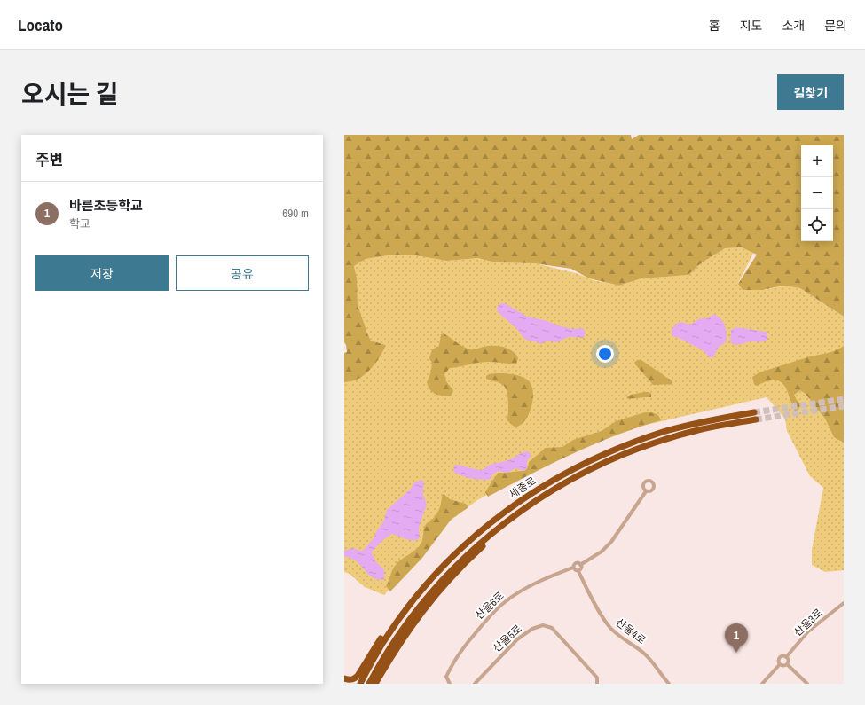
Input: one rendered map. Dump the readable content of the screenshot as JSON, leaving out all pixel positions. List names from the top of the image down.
{
  "streets": {
    "highway": ["세종로"],
    "street": [
      "산울6로",
      "산울3로",
      "산울4로",
      "산울5로"
    ]
  },
  "crossings": [
    ["산울6로", "산울4로"]
  ],
  "page": {
    "header": "Locato",
    "nav": [
      "홈",
      "지도",
      "소개",
      "문의"
    ],
    "title": "오시는 길",
    "buttons": [
      "길찾기",
      ["저장", "공유"]
    ],
    "heading": "주변",
    "map_buttons": ["+", "−"],
    "list": [
      {
        "mark": "1",
        "name": "바른초등학교",
        "note": "학교",
        "value": "690 m"
      }
    ],
    "pins": "1"
  }
}
